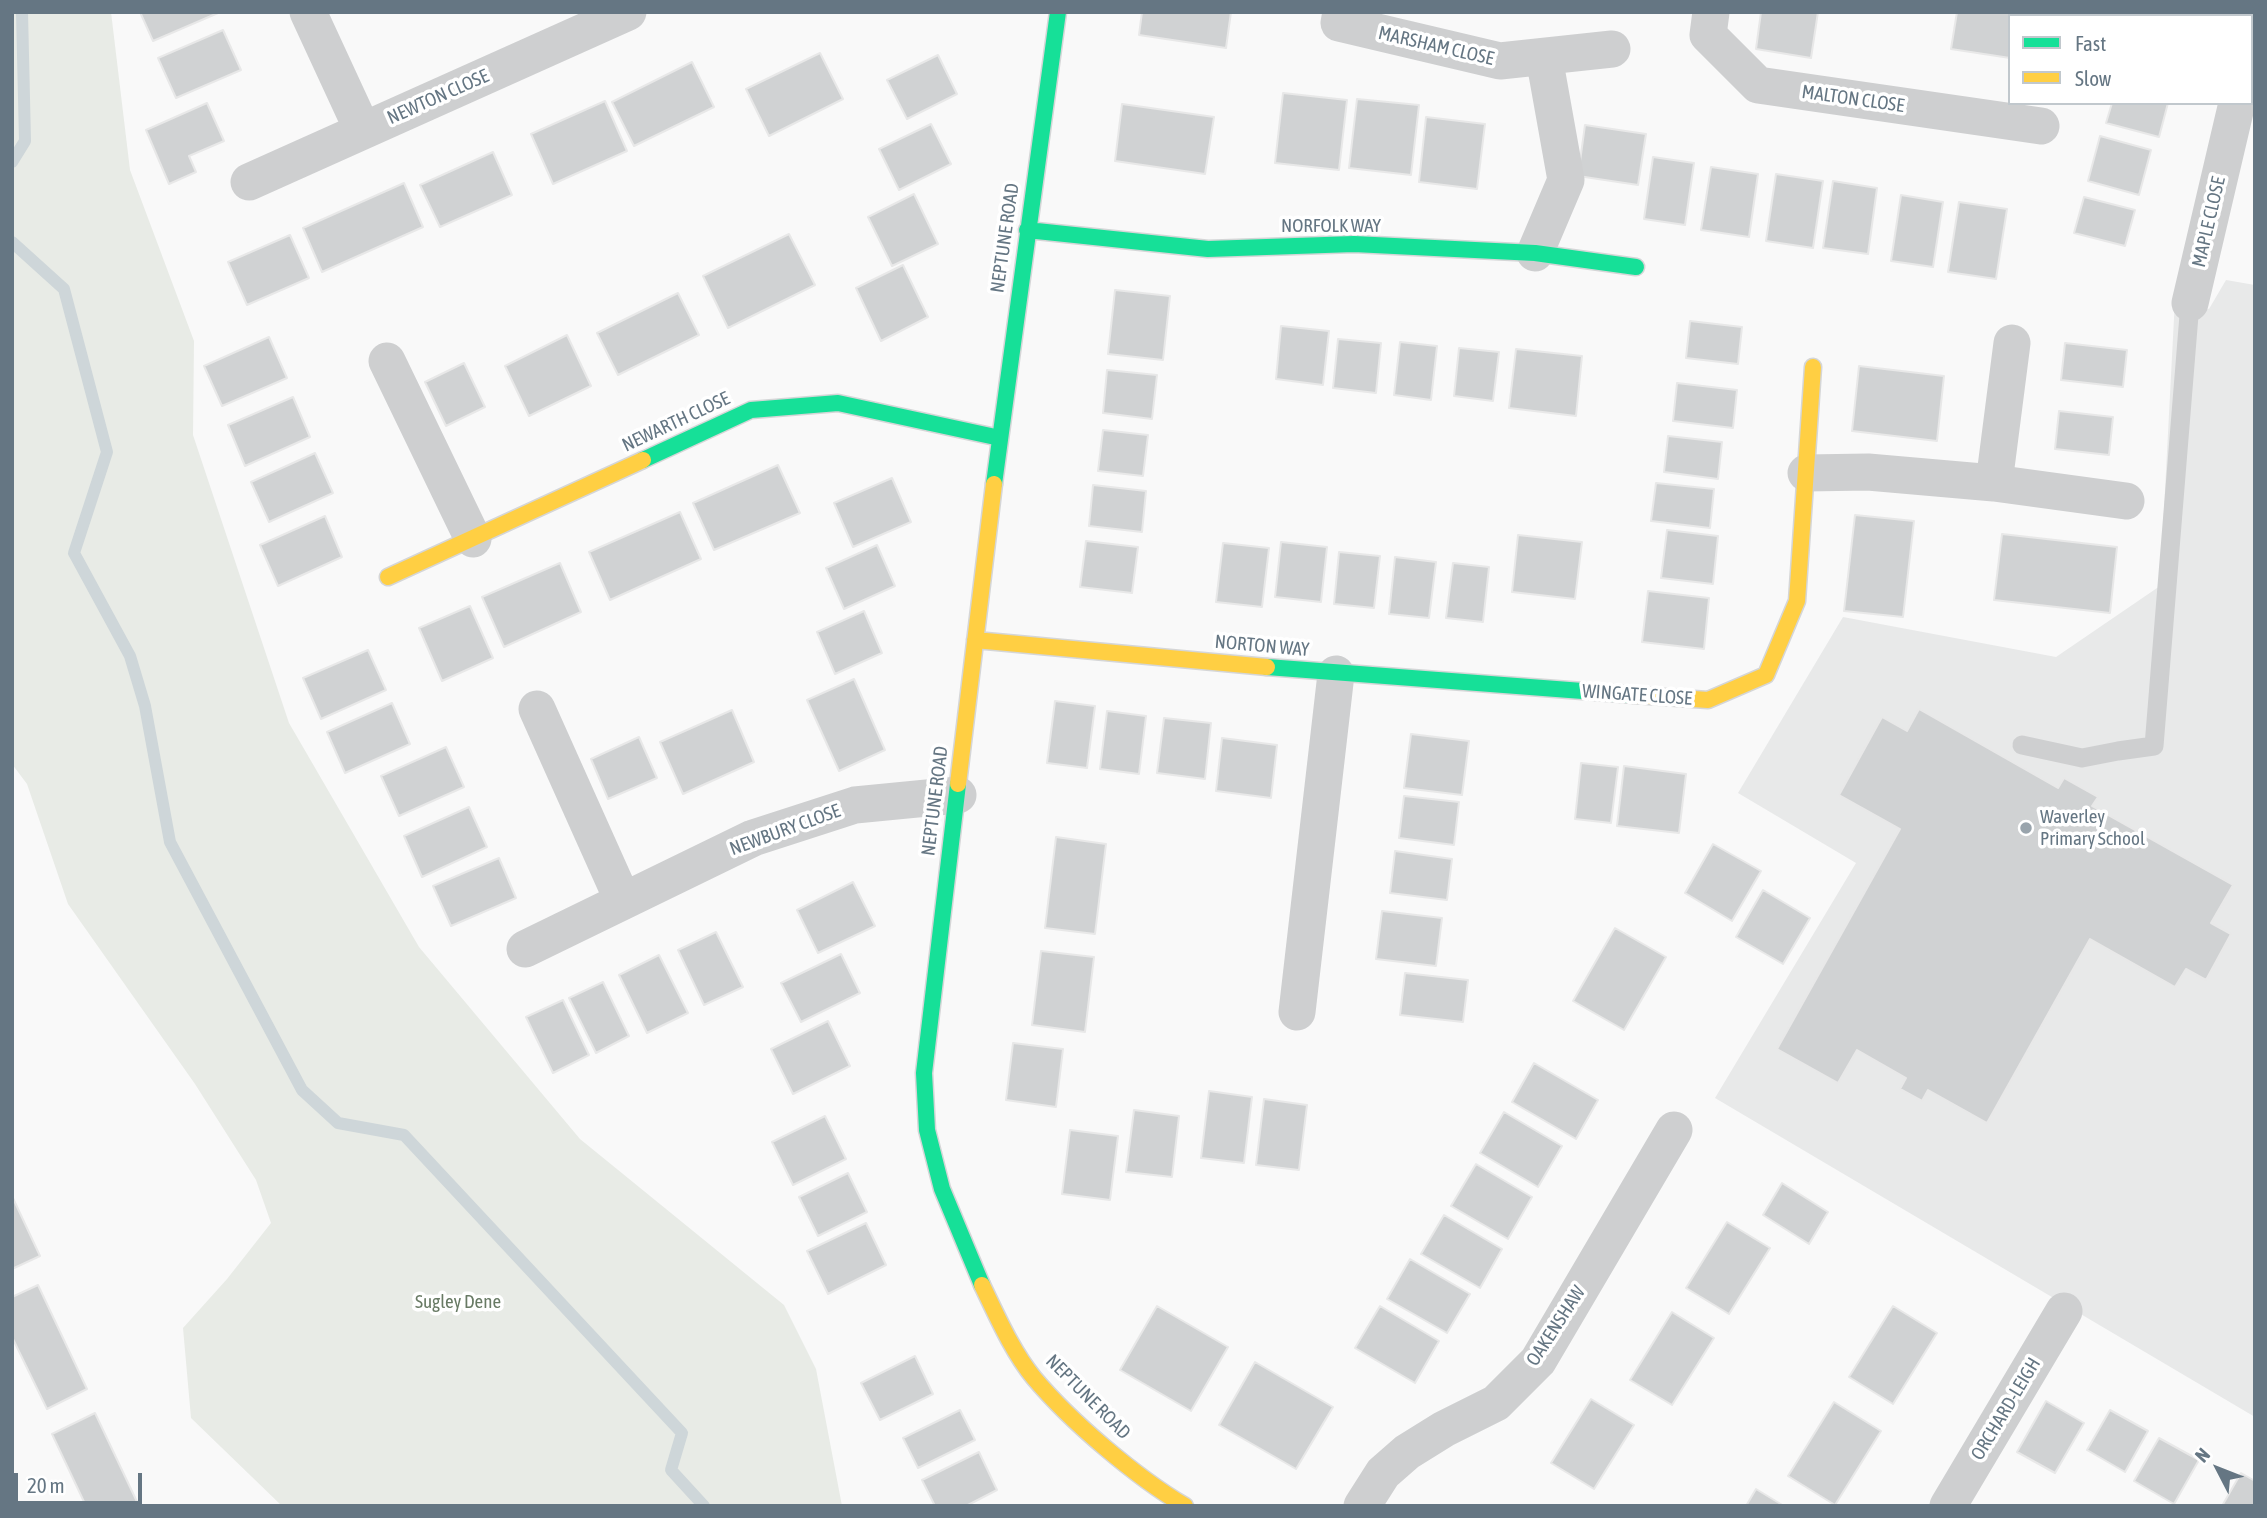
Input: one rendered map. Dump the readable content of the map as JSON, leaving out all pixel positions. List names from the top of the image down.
{
  "streets": {
    "street": [
      "MARSHAM CLOSE",
      "NEWTON CLOSE",
      "MALTON CLOSE",
      "MAPLE CLOSE",
      "NORFOLK WAY",
      "NEPTUNE ROAD",
      "NEWARTH CLOSE",
      "NORTON WAY",
      "WINGATE CLOSE",
      "NEWBURY CLOSE",
      "OAKENSHAW",
      "ORCHARD-LEIGH"
    ]
  },
  "crossings": [
    ["NORFOLK WAY", "NEPTUNE ROAD"],
    ["NEPTUNE ROAD", "NEWARTH CLOSE"],
    ["NEPTUNE ROAD", "NORTON WAY"],
    ["NEPTUNE ROAD", "NEWBURY CLOSE"],
    ["NORTON WAY", "WINGATE CLOSE"]
  ],
  "parks": ["Sugley Dene"],
  "places": ["Waverley Primary School"],
  "legend": ["Fast", "Slow"],
  "scale_bar": "20 m",
  "north": "top left"
}
